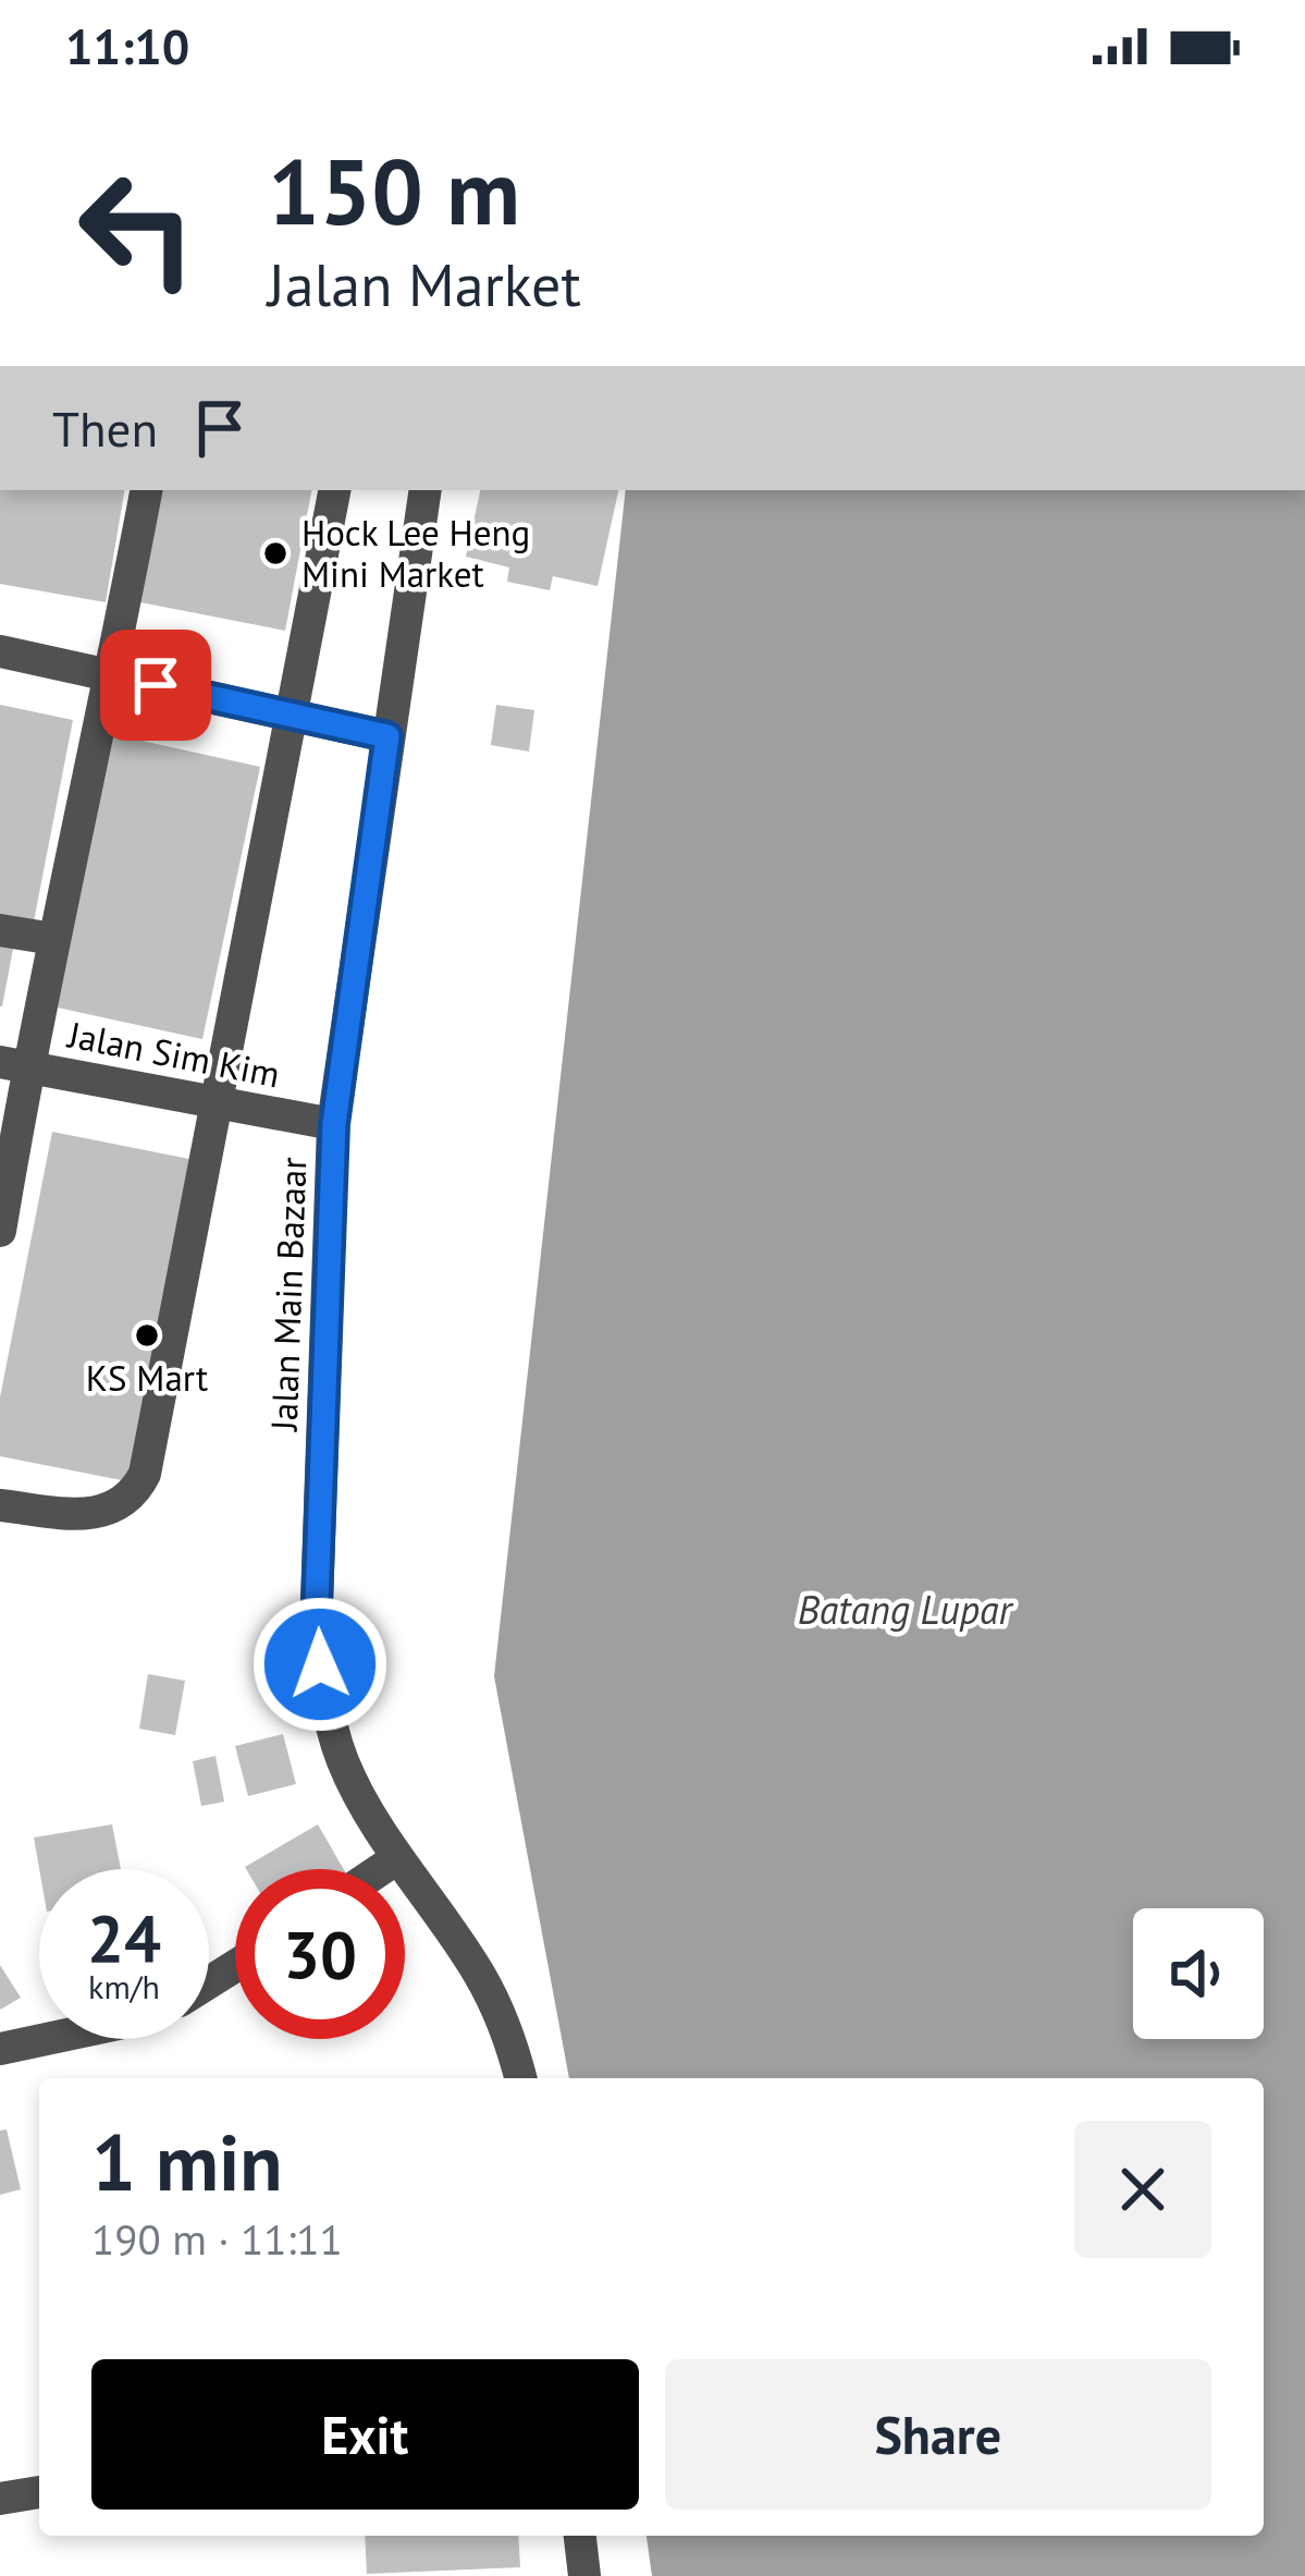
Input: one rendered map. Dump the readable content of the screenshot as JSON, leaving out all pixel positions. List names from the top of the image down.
{
  "streets": {
    "street": ["Jalan Sim Kim", "Jalan Main Bazaar"]
  },
  "crossings": [
    ["Jalan Sim Kim", "Jalan Main Bazaar"]
  ],
  "water": ["Batang Lupar"],
  "places": ["Hock Lee Heng Mini Market", "KS Mart"],
  "page": {
    "status": "11:10",
    "turn": ["150 m", "Jalan Market"],
    "then": "Then",
    "speed": "24 km/h",
    "limit": "30",
    "heading": ["1 min", "190 m · 11:11"],
    "buttons": ["Exit", "Share"]
  }
}
